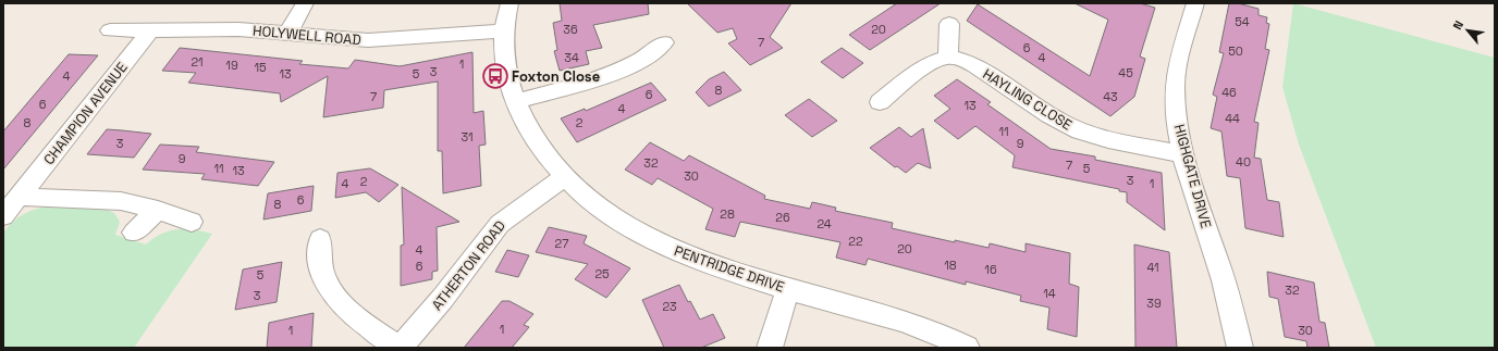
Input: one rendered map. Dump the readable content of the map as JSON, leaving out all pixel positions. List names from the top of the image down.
{
  "streets": {
    "street": [
      "HOLYWELL ROAD",
      "HAYLING CLOSE",
      "CHAMPION AVENUE",
      "HIGHGATE DRIVE",
      "ATHERTON ROAD",
      "PENTRIDGE DRIVE"
    ]
  },
  "crossings": [
    ["HOLYWELL ROAD", "CHAMPION AVENUE"],
    ["HOLYWELL ROAD", "PENTRIDGE DRIVE"],
    ["HAYLING CLOSE", "HIGHGATE DRIVE"],
    ["ATHERTON ROAD", "PENTRIDGE DRIVE"]
  ],
  "places": {
    "bus stop": ["Foxton Close"]
  },
  "house_numbers": [
    "54",
    "36",
    "20",
    "7",
    "6",
    "50",
    "34",
    "4",
    "21",
    "1",
    "19",
    "15",
    "3",
    "45",
    "13",
    "5",
    "4",
    "8",
    "46",
    "6",
    "7",
    "43",
    "6",
    "13",
    "4",
    "44",
    "8",
    "2",
    "11",
    "31",
    "3",
    "9",
    "9",
    "40",
    "32",
    "7",
    "11",
    "5",
    "13",
    "30",
    "3",
    "2",
    "4",
    "1",
    "6",
    "8",
    "28",
    "26",
    "24",
    "22",
    "27",
    "20",
    "4",
    "18",
    "6",
    "41",
    "16",
    "25",
    "5",
    "32",
    "14",
    "3",
    "39",
    "23",
    "1",
    "1",
    "30"
  ],
  "north": "top left"
}
